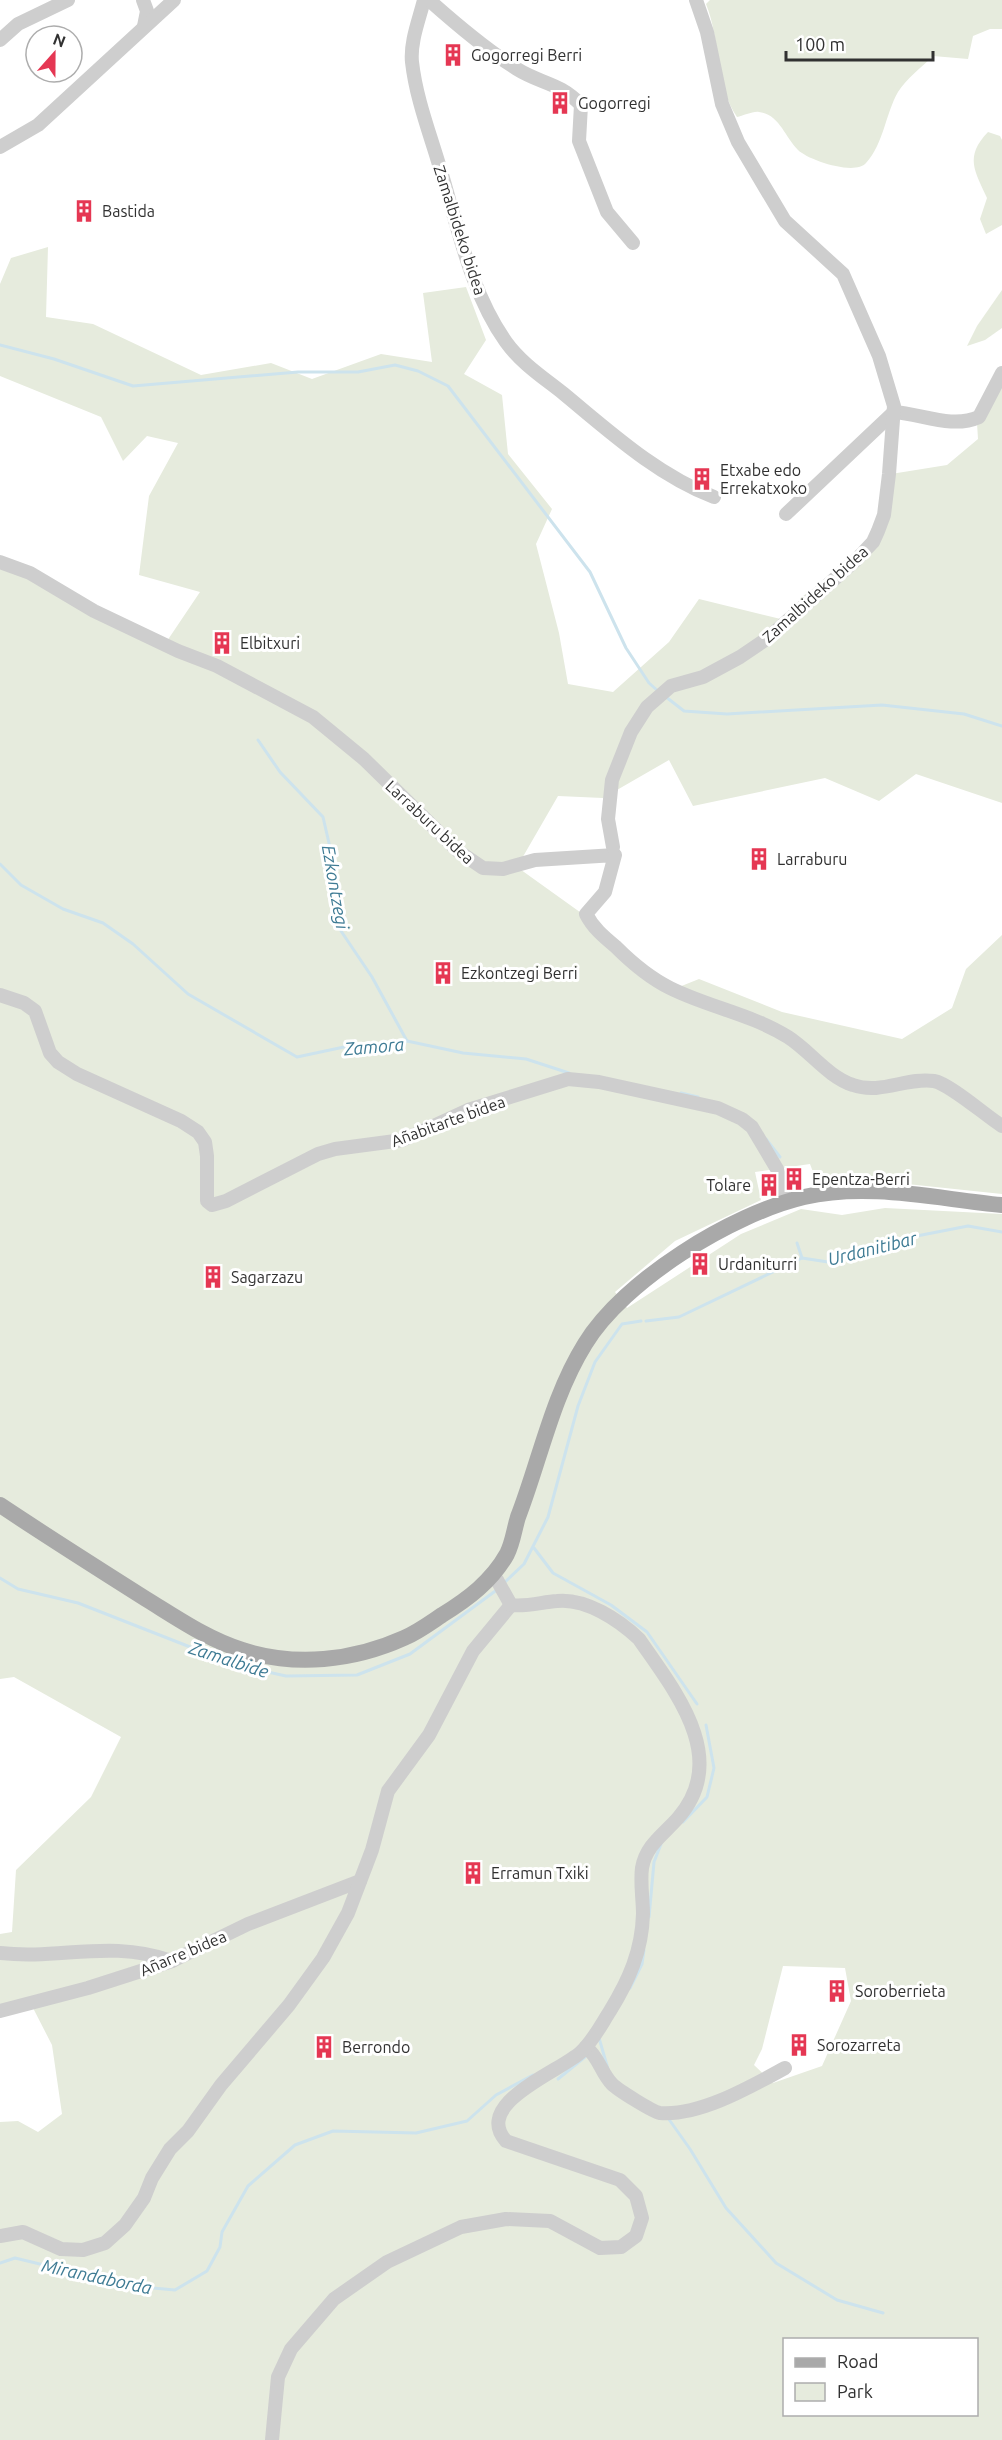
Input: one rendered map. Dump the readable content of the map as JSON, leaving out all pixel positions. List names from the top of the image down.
{
  "streets": {
    "street": [
      "Zamalbideko bidea",
      "Larraburu bidea",
      "Añabitarte bidea",
      "Añarre bidea"
    ]
  },
  "water": [
    "Ezkontzegi",
    "Zamora",
    "Urdanitibar",
    "Zamalbide",
    "Mirandaborda"
  ],
  "places": {
    "building": [
      "Gogorregi Berri",
      "Gogorregi",
      "Bastida",
      "Etxabe edo Errekatxoko",
      "Elbitxuri",
      "Larraburu",
      "Ezkontzegi Berri",
      "Epentza-Berri",
      "Tolare",
      "Urdaniturri",
      "Sagarzazu",
      "Erramun Txiki",
      "Soroberrieta",
      "Sorozarreta",
      "Berrondo"
    ]
  },
  "legend": ["Road", "Park"],
  "scale_bar": "100 m",
  "north": "top"
}
